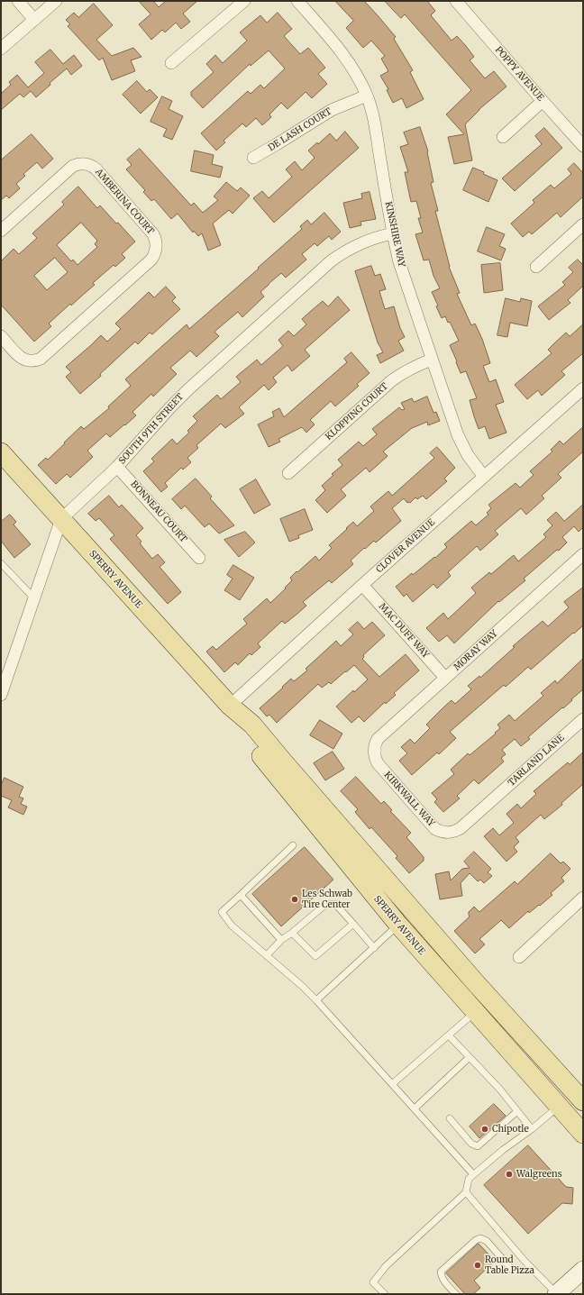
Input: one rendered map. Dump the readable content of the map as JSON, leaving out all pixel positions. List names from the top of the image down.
{
  "streets": {
    "main road": ["SPERRY AVENUE"],
    "street": [
      "POPPY AVENUE",
      "DE LASH COURT",
      "AMBERINA COURT",
      "KINSHIRE WAY",
      "KLOPPING COURT",
      "SOUTH 9TH STREET",
      "BONNEAU COURT",
      "CLOVER AVENUE",
      "MAC DUFF WAY",
      "MORAY WAY",
      "TARLAND LANE",
      "KIRKWALL WAY"
    ]
  },
  "crossings": [
    ["DE LASH COURT", "KINSHIRE WAY"],
    ["KINSHIRE WAY", "KLOPPING COURT"],
    ["KINSHIRE WAY", "SOUTH 9TH STREET"],
    ["KINSHIRE WAY", "CLOVER AVENUE"],
    ["SOUTH 9TH STREET", "BONNEAU COURT"],
    ["SOUTH 9TH STREET", "SPERRY AVENUE"],
    ["CLOVER AVENUE", "SPERRY AVENUE"],
    ["CLOVER AVENUE", "MAC DUFF WAY"],
    ["MAC DUFF WAY", "MORAY WAY"],
    ["MORAY WAY", "KIRKWALL WAY"],
    ["TARLAND LANE", "KIRKWALL WAY"]
  ],
  "places": [
    "Les Schwab Tire Center",
    "Chipotle",
    "Walgreens",
    "Round Table Pizza"
  ]
}
